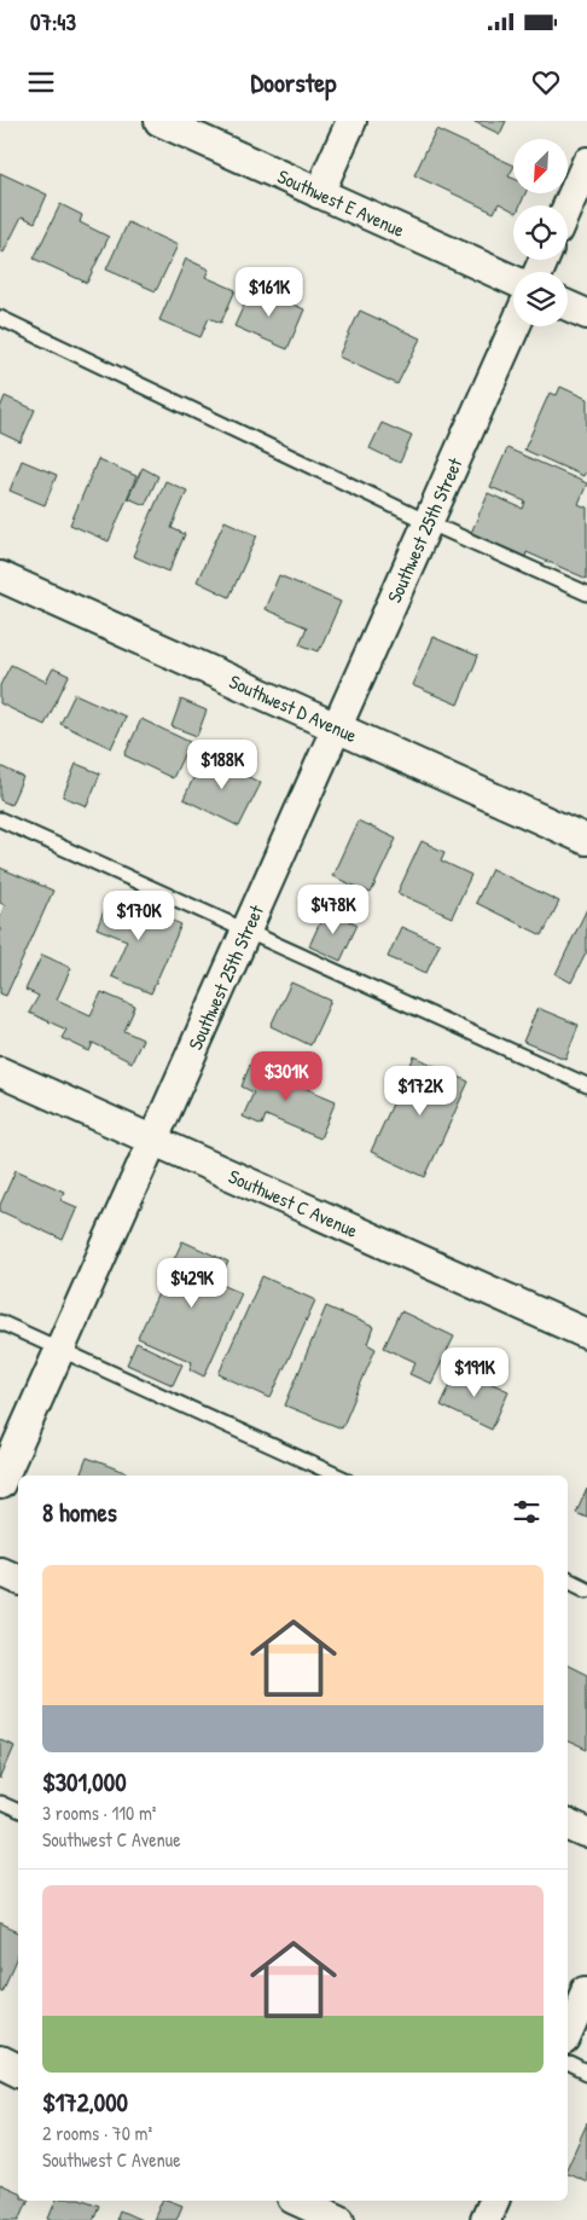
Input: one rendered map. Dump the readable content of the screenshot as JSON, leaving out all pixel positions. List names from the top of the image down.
{
  "streets": {
    "street": [
      "Southwest E Avenue",
      "Southwest 25th Street",
      "Southwest D Avenue",
      "Southwest C Avenue"
    ]
  },
  "crossings": [
    ["Southwest 25th Street", "Southwest D Avenue"],
    ["Southwest 25th Street", "Southwest C Avenue"]
  ],
  "north": "bottom left",
  "page": {
    "status": "07:43",
    "header": "Doorstep",
    "price": [
      "$161K",
      "$188K",
      "$478K",
      "$170K",
      "$301K",
      "$172K",
      "$429K",
      "$191K"
    ],
    "heading": "8 homes",
    "list": [
      {
        "name": "$301,000",
        "note": "3 rooms · 110 m² · Southwest C Avenue"
      },
      {
        "name": "$172,000",
        "note": "2 rooms · 70 m² · Southwest C Avenue"
      }
    ]
  }
}
